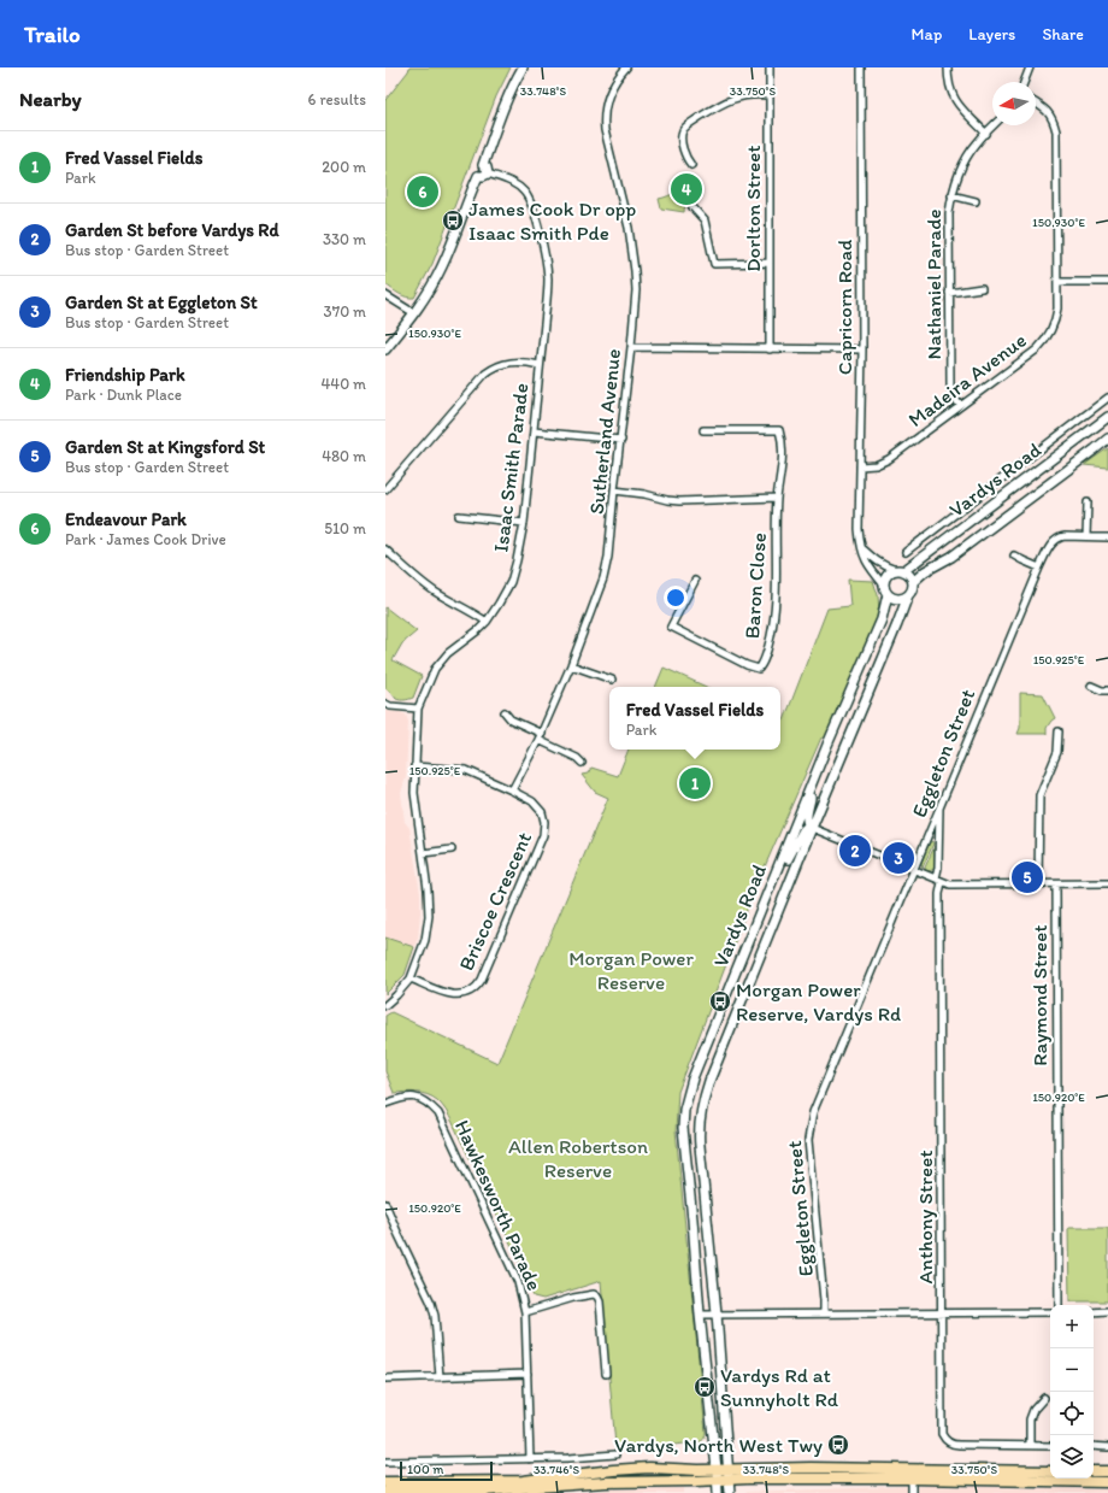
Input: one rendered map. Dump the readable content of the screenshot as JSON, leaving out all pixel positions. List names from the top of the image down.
{
  "streets": {
    "main road": ["Vardys Road"],
    "street": [
      "Dorlton Street",
      "Nathaniel Parade",
      "Capricorn Road",
      "Madeira Avenue",
      "Sutherland Avenue",
      "Isaac Smith Parade",
      "Baron Close",
      "Eggleton Street",
      "Briscoe Crescent",
      "Raymond Street",
      "Hawkesworth Parade",
      "Anthony Street"
    ]
  },
  "crossings": [
    ["Nathaniel Parade", "Madeira Avenue"],
    ["Capricorn Road", "Madeira Avenue"],
    ["Capricorn Road", "Vardys Road"],
    ["Sutherland Avenue", "Briscoe Crescent"],
    ["Isaac Smith Parade", "Briscoe Crescent"]
  ],
  "parks": ["Morgan Power Reserve", "Allen Robertson Reserve"],
  "places": {
    "bus stop": [
      "James Cook Dr opp Isaac Smith Pde",
      "Morgan Power Reserve, Vardys Rd",
      "Vardys Rd at Sunnyholt Rd",
      "Vardys, North West Twy"
    ]
  },
  "scale_bar": "100 m",
  "north": "left",
  "page": {
    "header": "Trailo",
    "nav": ["Map", "Layers", "Share"],
    "heading": ["Nearby", "6 results"],
    "list": [
      {
        "mark": "1",
        "name": "Fred Vassel Fields",
        "note": "Park",
        "value": "200 m"
      },
      {
        "mark": "2",
        "name": "Garden St before Vardys Rd",
        "note": "Bus stop · Garden Street",
        "value": "330 m"
      },
      {
        "mark": "3",
        "name": "Garden St at Eggleton St",
        "note": "Bus stop · Garden Street",
        "value": "370 m"
      },
      {
        "mark": "4",
        "name": "Friendship Park",
        "note": "Park · Dunk Place",
        "value": "440 m"
      },
      {
        "mark": "5",
        "name": "Garden St at Kingsford St",
        "note": "Bus stop · Garden Street",
        "value": "480 m"
      },
      {
        "mark": "6",
        "name": "Endeavour Park",
        "note": "Park · James Cook Drive",
        "value": "510 m"
      }
    ],
    "pins": [
      "4",
      "6",
      "1",
      "2",
      "3",
      "5"
    ],
    "popup": ["Fred Vassel Fields", "Park"],
    "map_buttons": ["+", "−"],
    "scale": "100 m"
  },
  "coordinates": [
    "33.748°S",
    "33.750°S",
    "150.930°E",
    "150.925°E",
    "150.920°E",
    "33.746°S"
  ]
}
